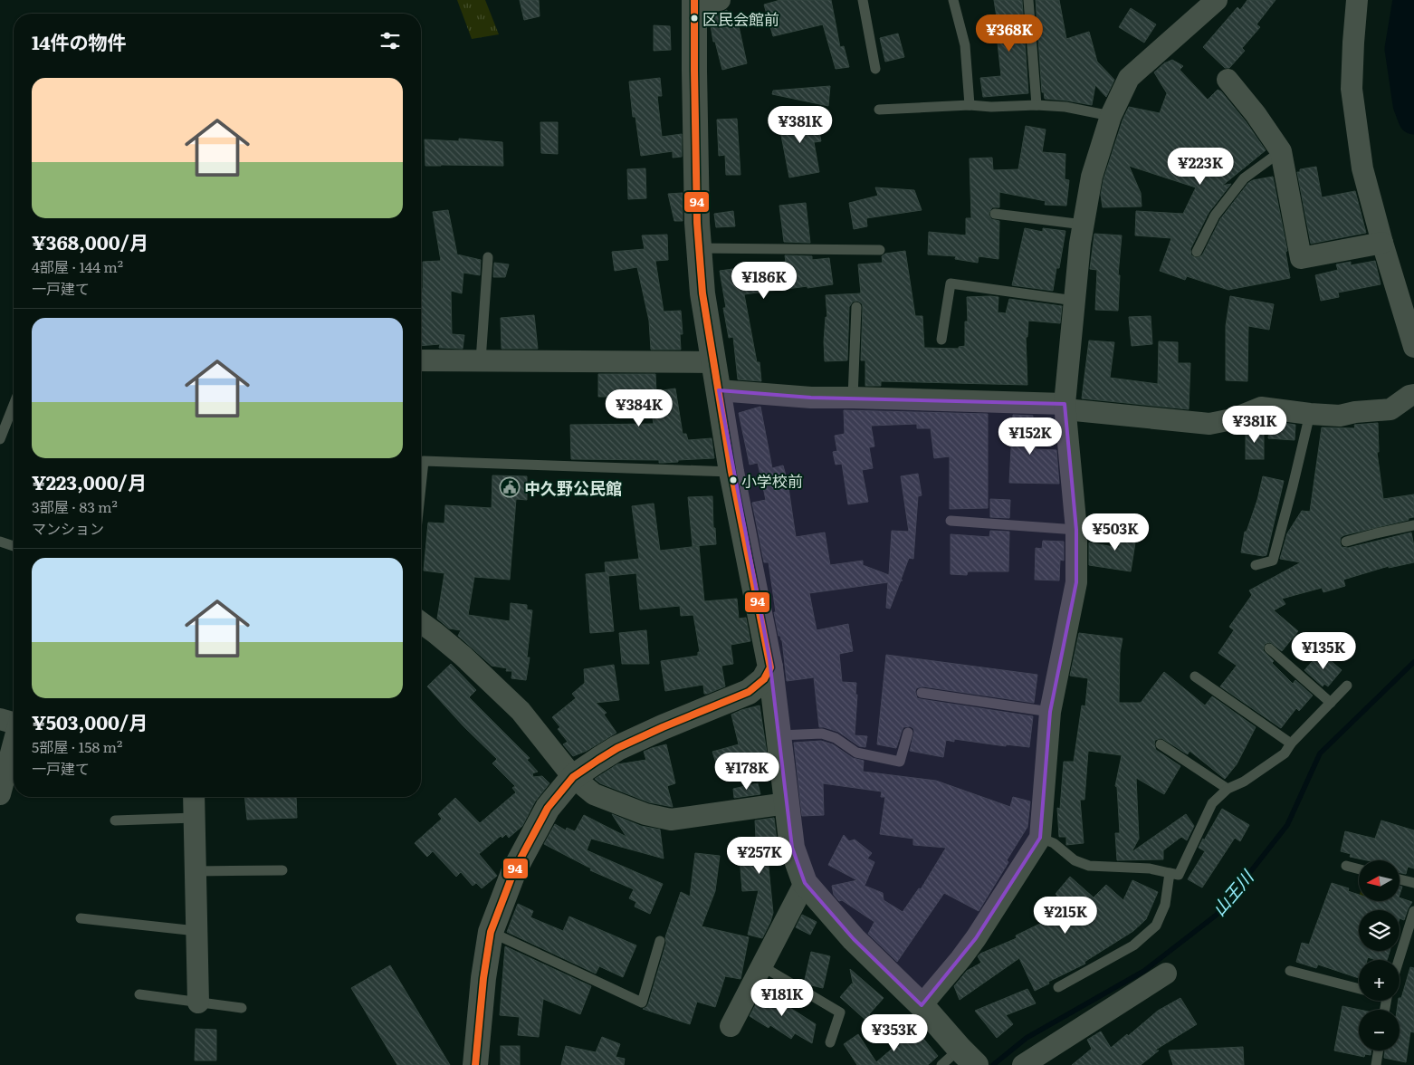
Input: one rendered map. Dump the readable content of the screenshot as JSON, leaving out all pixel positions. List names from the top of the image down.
{
  "water": ["山王川"],
  "places": {
    "other": ["区民会館前", "小学校前"],
    "public building": ["中久野公民館"]
  },
  "lines": ["transit line 94"],
  "north": "left",
  "page": {
    "heading": "14件の物件",
    "price": [
      "¥368K",
      "¥381K",
      "¥223K",
      "¥186K",
      "¥384K",
      "¥381K",
      "¥152K",
      "¥503K",
      "¥135K",
      "¥178K",
      "¥257K",
      "¥215K",
      "¥181K",
      "¥353K"
    ],
    "list": [
      {
        "name": "¥368,000/月",
        "note": "4部屋 · 144 m² · 一戸建て"
      },
      {
        "name": "¥223,000/月",
        "note": "3部屋 · 83 m² · マンション"
      },
      {
        "name": "¥503,000/月",
        "note": "5部屋 · 158 m² · 一戸建て"
      }
    ],
    "map_buttons": ["+", "−"]
  }
}
